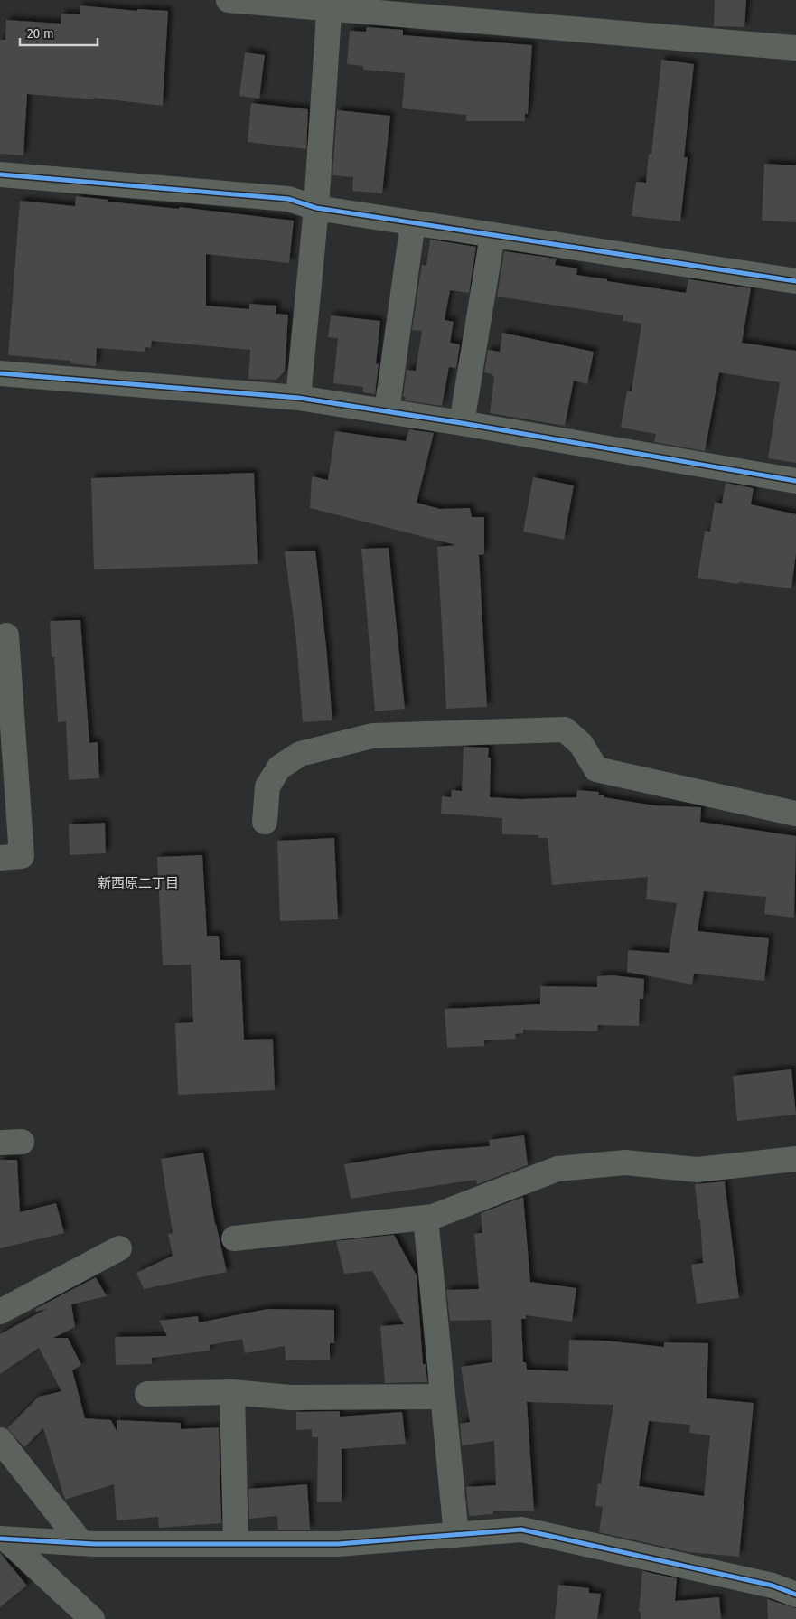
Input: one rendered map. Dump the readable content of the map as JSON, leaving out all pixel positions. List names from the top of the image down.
{
  "districts": ["新西原二丁目"],
  "scale_bar": "20 m"
}
